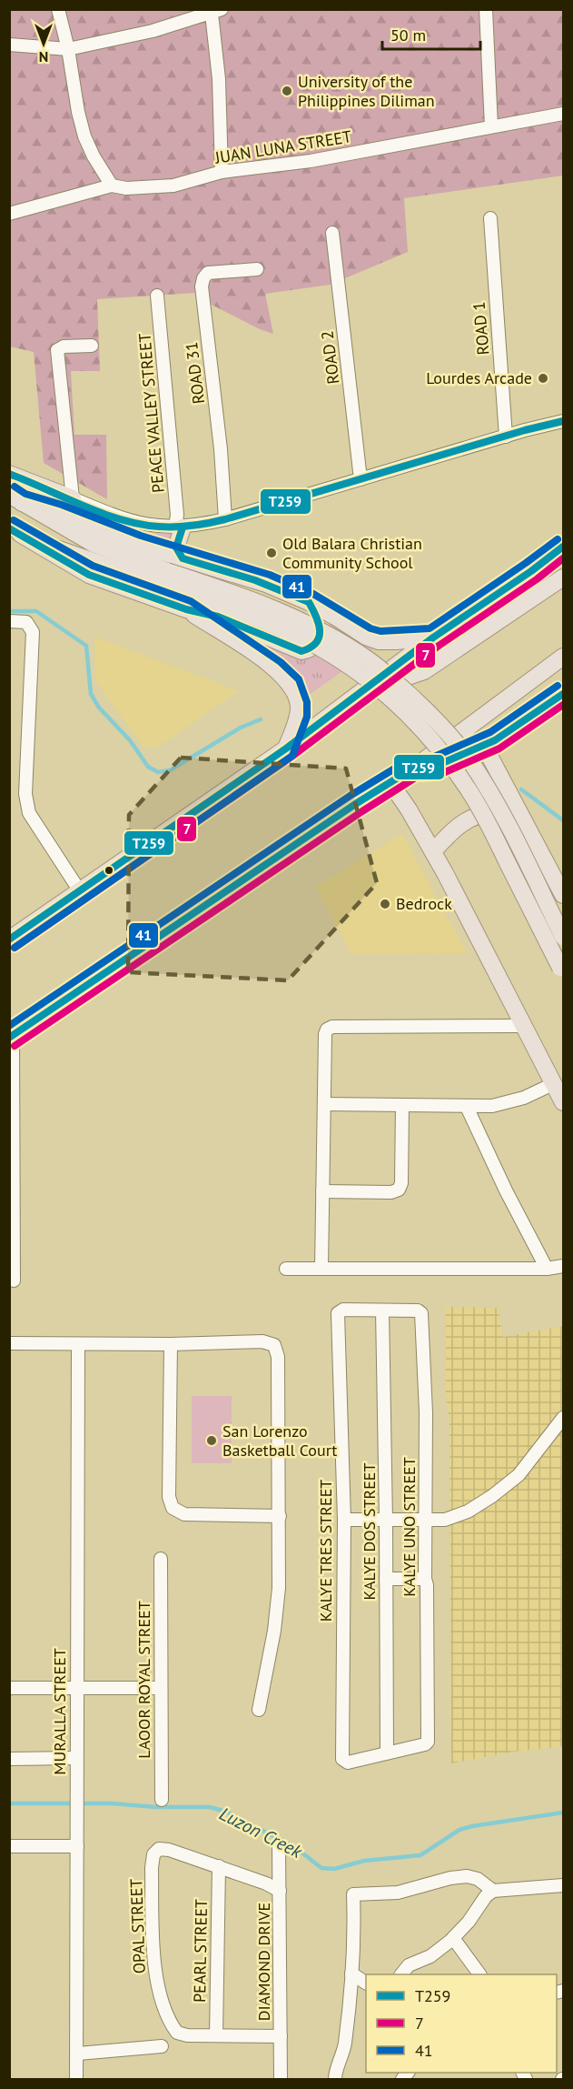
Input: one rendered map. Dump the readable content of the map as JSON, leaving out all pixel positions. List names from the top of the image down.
{
  "streets": {
    "street": [
      "JUAN LUNA STREET",
      "ROAD 1",
      "ROAD 2",
      "ROAD 31",
      "PEACE VALLEY STREET",
      "KALYE UNO STREET",
      "KALYE DOS STREET",
      "KALYE TRES STREET",
      "LAOOR ROYAL STREET",
      "MURALLA STREET",
      "OPAL STREET",
      "PEARL STREET",
      "DIAMOND DRIVE"
    ]
  },
  "crossings": [
    ["KALYE UNO STREET", "KALYE DOS STREET"],
    ["KALYE UNO STREET", "KALYE TRES STREET"],
    ["KALYE DOS STREET", "KALYE TRES STREET"],
    ["OPAL STREET", "PEARL STREET"]
  ],
  "water": ["Luzon Creek"],
  "places": [
    "University of the Philippines Diliman",
    "Lourdes Arcade",
    "Old Balara Christian Community School",
    "Bedrock",
    "San Lorenzo Basketball Court"
  ],
  "lines": ["transit line T259", "transit line 41", "transit line 7"],
  "legend": ["T259", "7", "41"],
  "scale_bar": "50 m",
  "north": "bottom"
}
